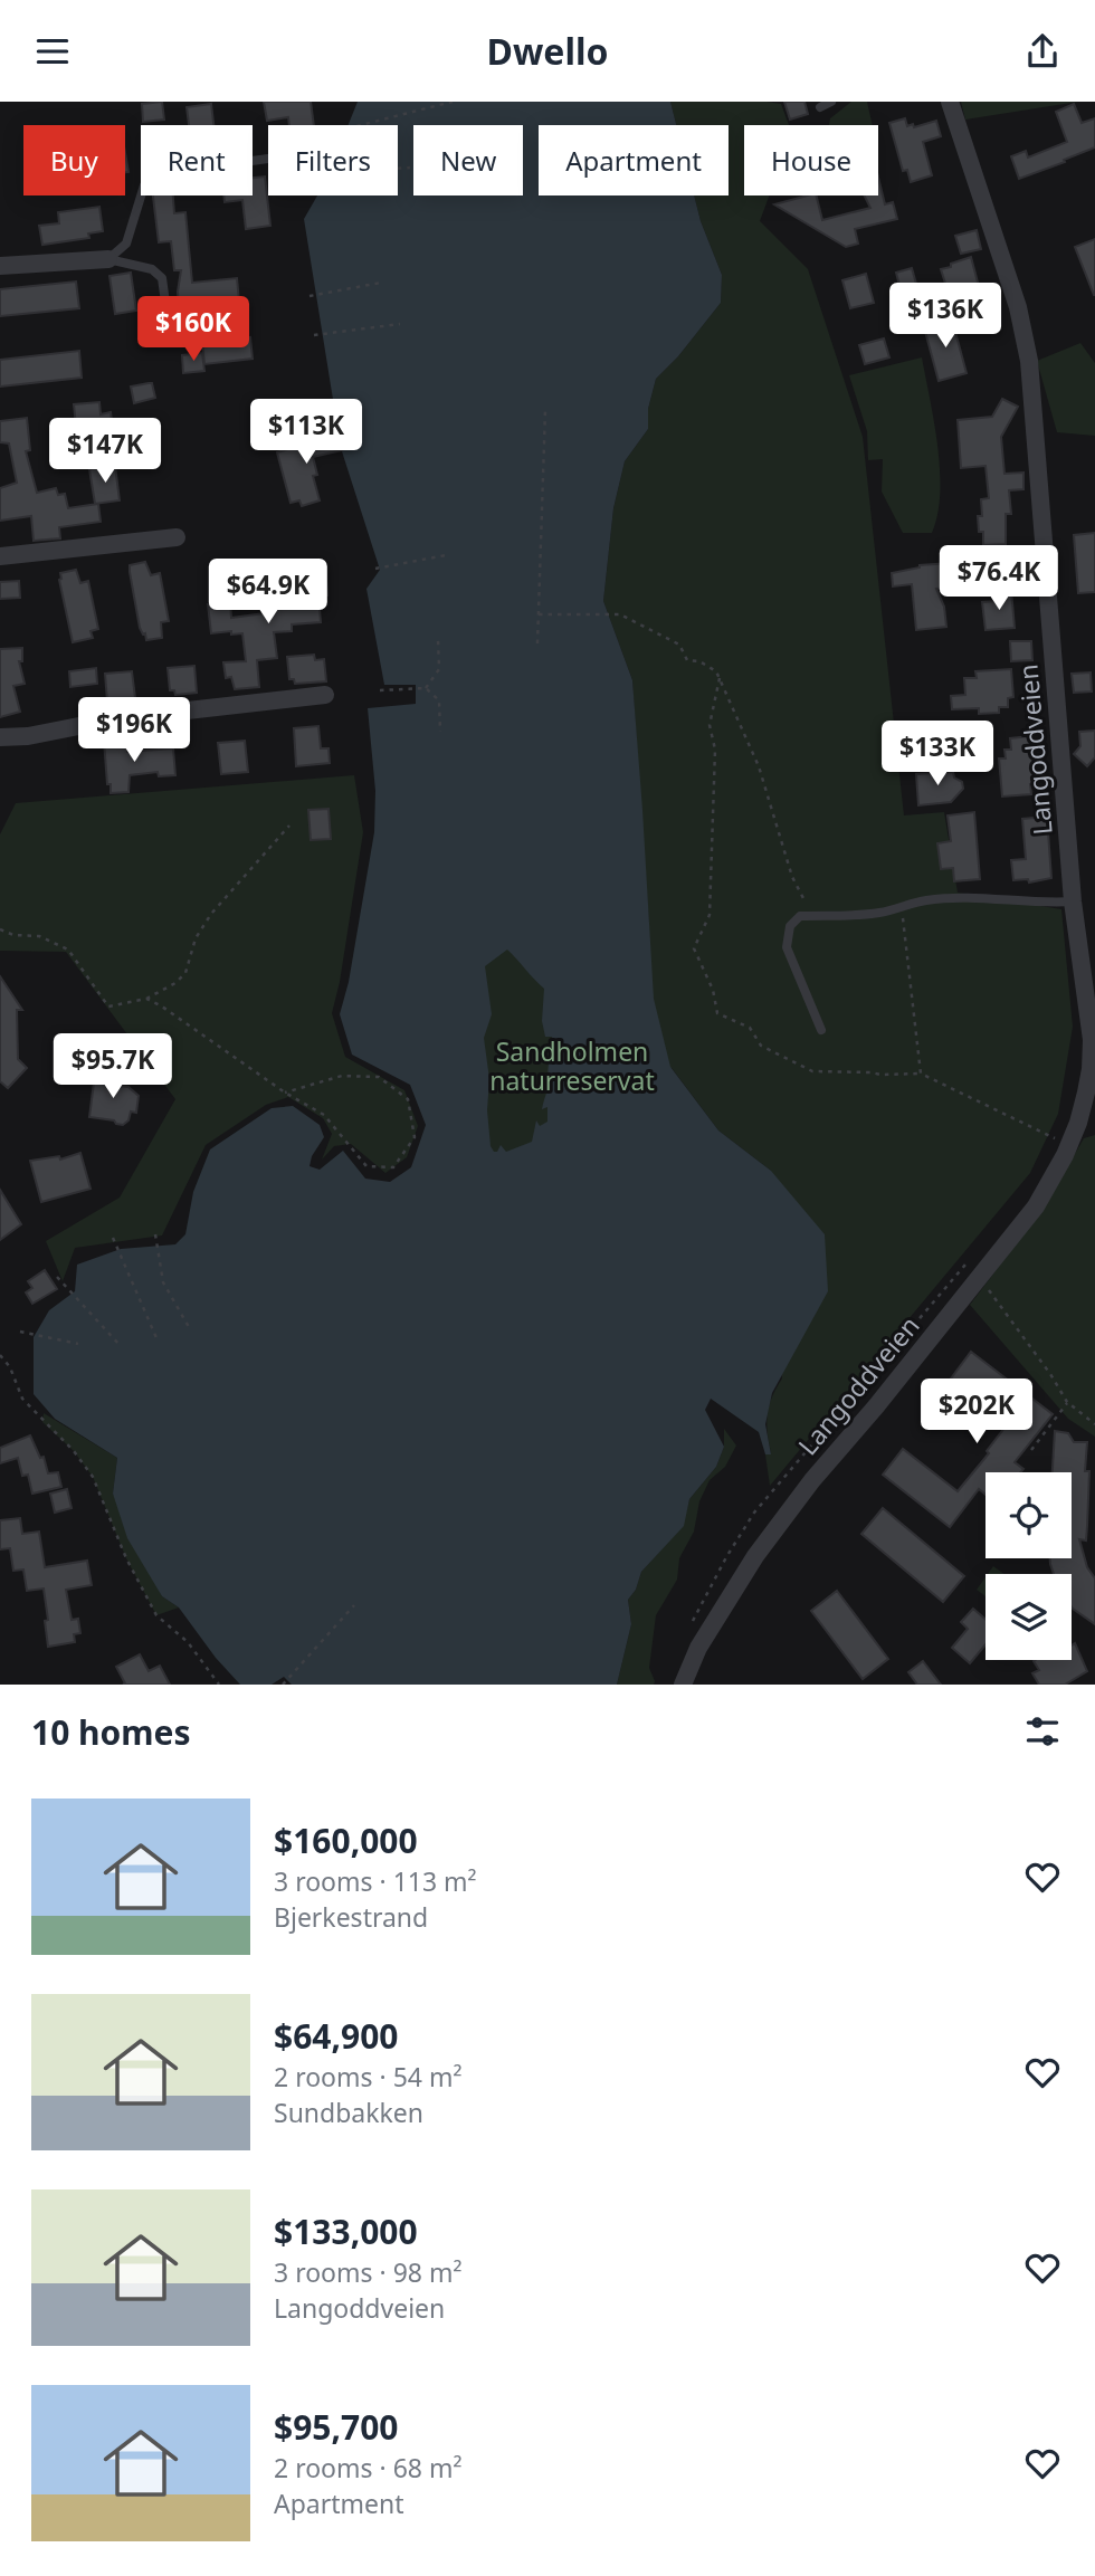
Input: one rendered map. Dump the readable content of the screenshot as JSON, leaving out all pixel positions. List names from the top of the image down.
{
  "streets": {
    "street": ["Langoddveien"]
  },
  "parks": ["Sandholmen naturreservat"],
  "page": {
    "header": "Dwello",
    "chip": [
      "Buy",
      "Rent",
      "Filters",
      "New",
      "Apartment",
      "House"
    ],
    "price": [
      "$136K",
      "$160K",
      "$113K",
      "$147K",
      "$76.4K",
      "$64.9K",
      "$196K",
      "$133K",
      "$95.7K",
      "$202K"
    ],
    "heading": "10 homes",
    "list": [
      {
        "name": "$160,000",
        "note": "3 rooms · 113 m² · Bjerkestrand"
      },
      {
        "name": "$64,900",
        "note": "2 rooms · 54 m² · Sundbakken"
      },
      {
        "name": "$133,000",
        "note": "3 rooms · 98 m² · Langoddveien"
      },
      {
        "name": "$95,700",
        "note": "2 rooms · 68 m² · Apartment"
      }
    ]
  }
}
